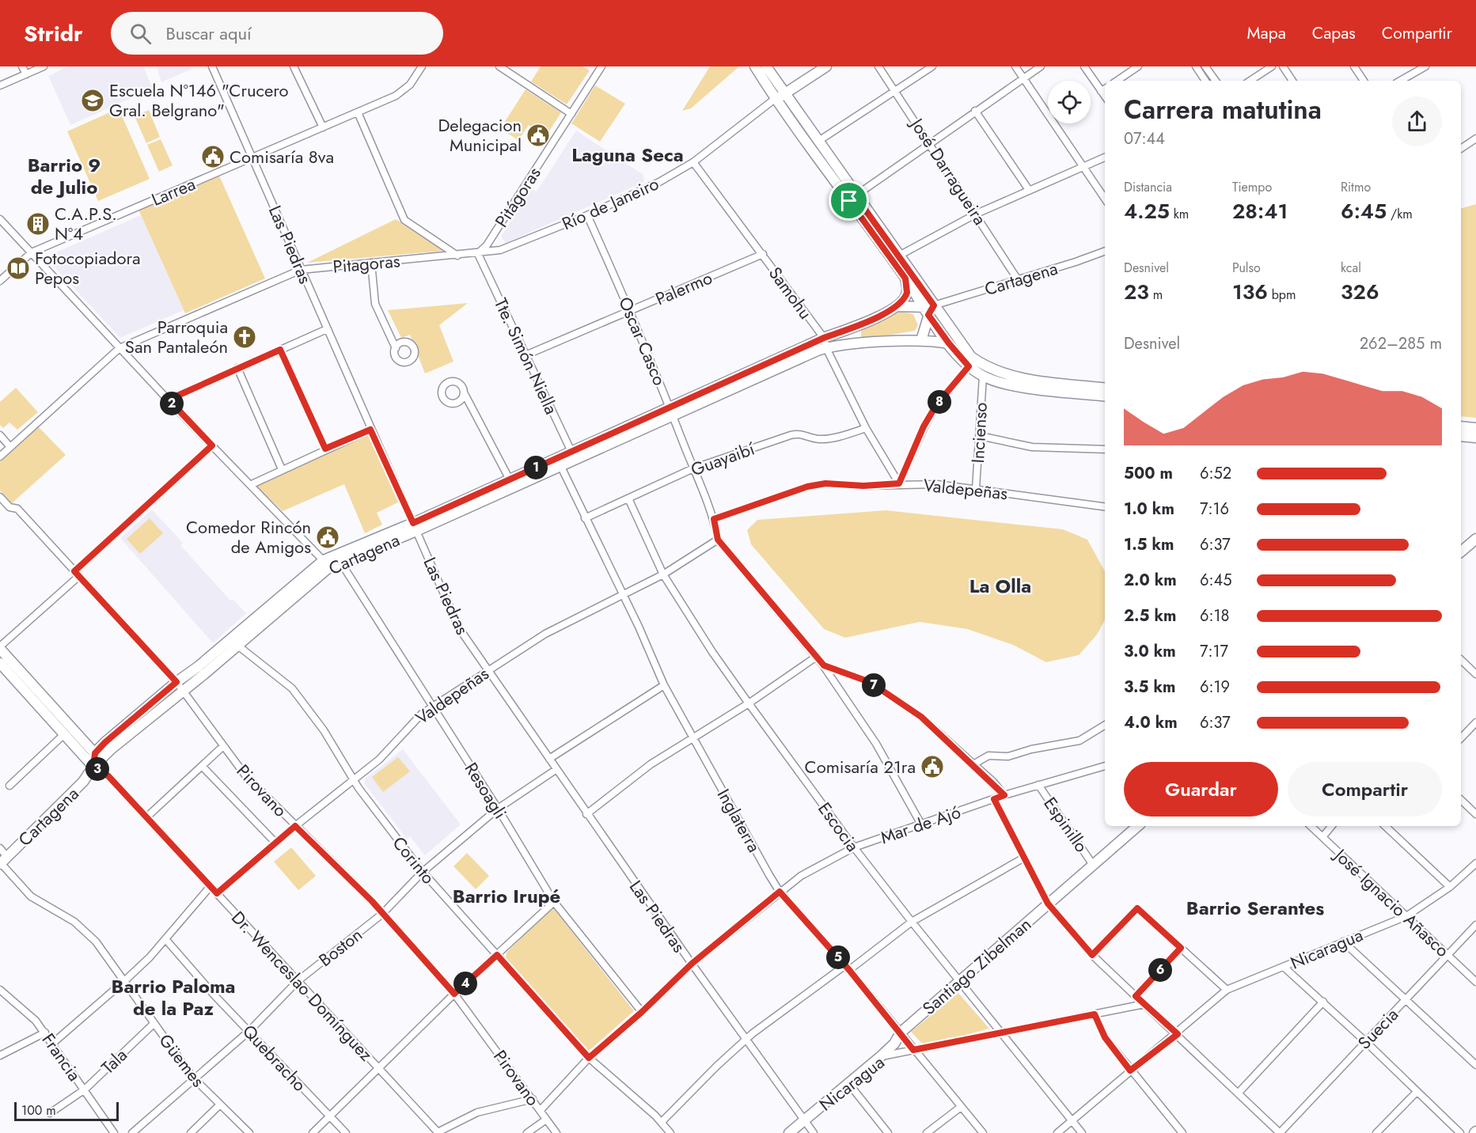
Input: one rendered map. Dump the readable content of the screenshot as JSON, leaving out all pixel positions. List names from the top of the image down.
{
  "streets": {
    "main road": [
      "Río de Janeiro",
      "Cartagena",
      "Nicaragua",
      "Santiago Zibelman"
    ],
    "street": [
      "José Darragueira",
      "Larrea",
      "Pitágoras",
      "Las Piedras",
      "Pitagoras",
      "Palermo",
      "Samohu",
      "Oscar Casco",
      "Tte. Simón Niella",
      "Incienso",
      "Guayaibí",
      "Valdepeñas",
      "Pirovano",
      "Resoagli",
      "Inglaterra",
      "Mar de Ajó",
      "Espinillo",
      "Escocia",
      "Corinto",
      "José Ignacio Añasco",
      "Boston",
      "Dr. Wenceslao Domínguez",
      "Suecia",
      "Francia",
      "Quebracho",
      "Güemes",
      "Tala"
    ]
  },
  "crossings": [
    ["José Darragueira", "Cartagena"],
    ["Larrea", "Las Piedras"],
    ["Pitágoras", "Río de Janeiro"],
    ["Pitágoras", "Pitagoras"],
    ["Pitágoras", "Tte. Simón Niella"],
    ["Río de Janeiro", "Pitagoras"],
    ["Río de Janeiro", "Samohu"],
    ["Río de Janeiro", "Oscar Casco"],
    ["Río de Janeiro", "Tte. Simón Niella"],
    ["Las Piedras", "Pitagoras"],
    ["Las Piedras", "Cartagena"],
    ["Las Piedras", "Valdepeñas"],
    ["Las Piedras", "Mar de Ajó"],
    ["Las Piedras", "Boston"],
    ["Las Piedras", "Nicaragua"],
    ["Pitagoras", "Tte. Simón Niella"],
    ["Cartagena", "Samohu"],
    ["Cartagena", "Oscar Casco"],
    ["Cartagena", "Tte. Simón Niella"],
    ["Cartagena", "Pirovano"],
    ["Cartagena", "Resoagli"],
    ["Cartagena", "Inglaterra"],
    ["Cartagena", "Corinto"],
    ["Cartagena", "Dr. Wenceslao Domínguez"],
    ["Cartagena", "Güemes"],
    ["Palermo", "Samohu"],
    ["Palermo", "Oscar Casco"],
    ["Palermo", "Tte. Simón Niella"],
    ["Samohu", "Guayaibí"],
    ["Samohu", "Valdepeñas"],
    ["Oscar Casco", "Guayaibí"],
    ["Oscar Casco", "Valdepeñas"],
    ["Oscar Casco", "Mar de Ajó"],
    ["Incienso", "Valdepeñas"],
    ["Guayaibí", "Inglaterra"],
    ["Guayaibí", "Escocia"],
    ["Valdepeñas", "Pirovano"],
    ["Valdepeñas", "Resoagli"],
    ["Valdepeñas", "Inglaterra"],
    ["Valdepeñas", "Escocia"],
    ["Valdepeñas", "Corinto"],
    ["Valdepeñas", "Dr. Wenceslao Domínguez"],
    ["Pirovano", "Mar de Ajó"],
    ["Pirovano", "Boston"],
    ["Resoagli", "Mar de Ajó"],
    ["Resoagli", "Boston"],
    ["Inglaterra", "Mar de Ajó"],
    ["Inglaterra", "Nicaragua"],
    ["Inglaterra", "Santiago Zibelman"],
    ["Mar de Ajó", "Espinillo"],
    ["Mar de Ajó", "Escocia"],
    ["Mar de Ajó", "Corinto"],
    ["Espinillo", "Santiago Zibelman"],
    ["Escocia", "Nicaragua"],
    ["Escocia", "Santiago Zibelman"],
    ["Corinto", "Boston"],
    ["José Ignacio Añasco", "Nicaragua"],
    ["José Ignacio Añasco", "Suecia"],
    ["Boston", "Dr. Wenceslao Domínguez"],
    ["Boston", "Quebracho"],
    ["Boston", "Güemes"],
    ["Nicaragua", "Santiago Zibelman"],
    ["Francia", "Tala"],
    ["Güemes", "Tala"]
  ],
  "districts": [
    "Laguna Seca",
    "Barrio 9 de Julio",
    "La Olla",
    "Barrio Irupé",
    "Barrio Serantes",
    "Barrio Paloma de la Paz"
  ],
  "places": {
    "school or university": ["Escuela Nº146 \"Crucero Gral. Belgrano\""],
    "public building": [
      "Delegacion Municipal",
      "Comisaría 8va",
      "Comedor Rincón de Amigos",
      "Comisaría 21ra"
    ],
    "building": ["C.A.P.S. Nº4"],
    "library": ["Fotocopiadora Pepos"],
    "church": ["Parroquia San Pantaleón"]
  },
  "scale_bar": "100 m",
  "page": {
    "header": "Stridr",
    "search": "Buscar aquí",
    "nav": ["Mapa", "Capas", "Compartir"],
    "heading": ["Carrera matutina", "07:44"],
    "stats": [
      ["Distancia", "4.25 km"],
      ["Tiempo", "28:41"],
      ["Ritmo", "6:45 /km"],
      ["Desnivel", "23 m"],
      ["Pulso", "136 bpm"],
      ["kcal", "326"]
    ],
    "chart": ["Desnivel", "262–285 m"],
    "pins": [
      "8",
      "2",
      "1",
      "7",
      "3",
      "5",
      "6",
      "4"
    ],
    "list": [
      {
        "name": "500 m",
        "note": "6:52"
      },
      {
        "name": "1.0 km",
        "note": "7:16"
      },
      {
        "name": "1.5 km",
        "note": "6:37"
      },
      {
        "name": "2.0 km",
        "note": "6:45"
      },
      {
        "name": "2.5 km",
        "note": "6:18"
      },
      {
        "name": "3.0 km",
        "note": "7:17"
      },
      {
        "name": "3.5 km",
        "note": "6:19"
      },
      {
        "name": "4.0 km",
        "note": "6:37"
      }
    ],
    "buttons": ["Guardar", "Compartir"],
    "scale": "100 m"
  }
}
